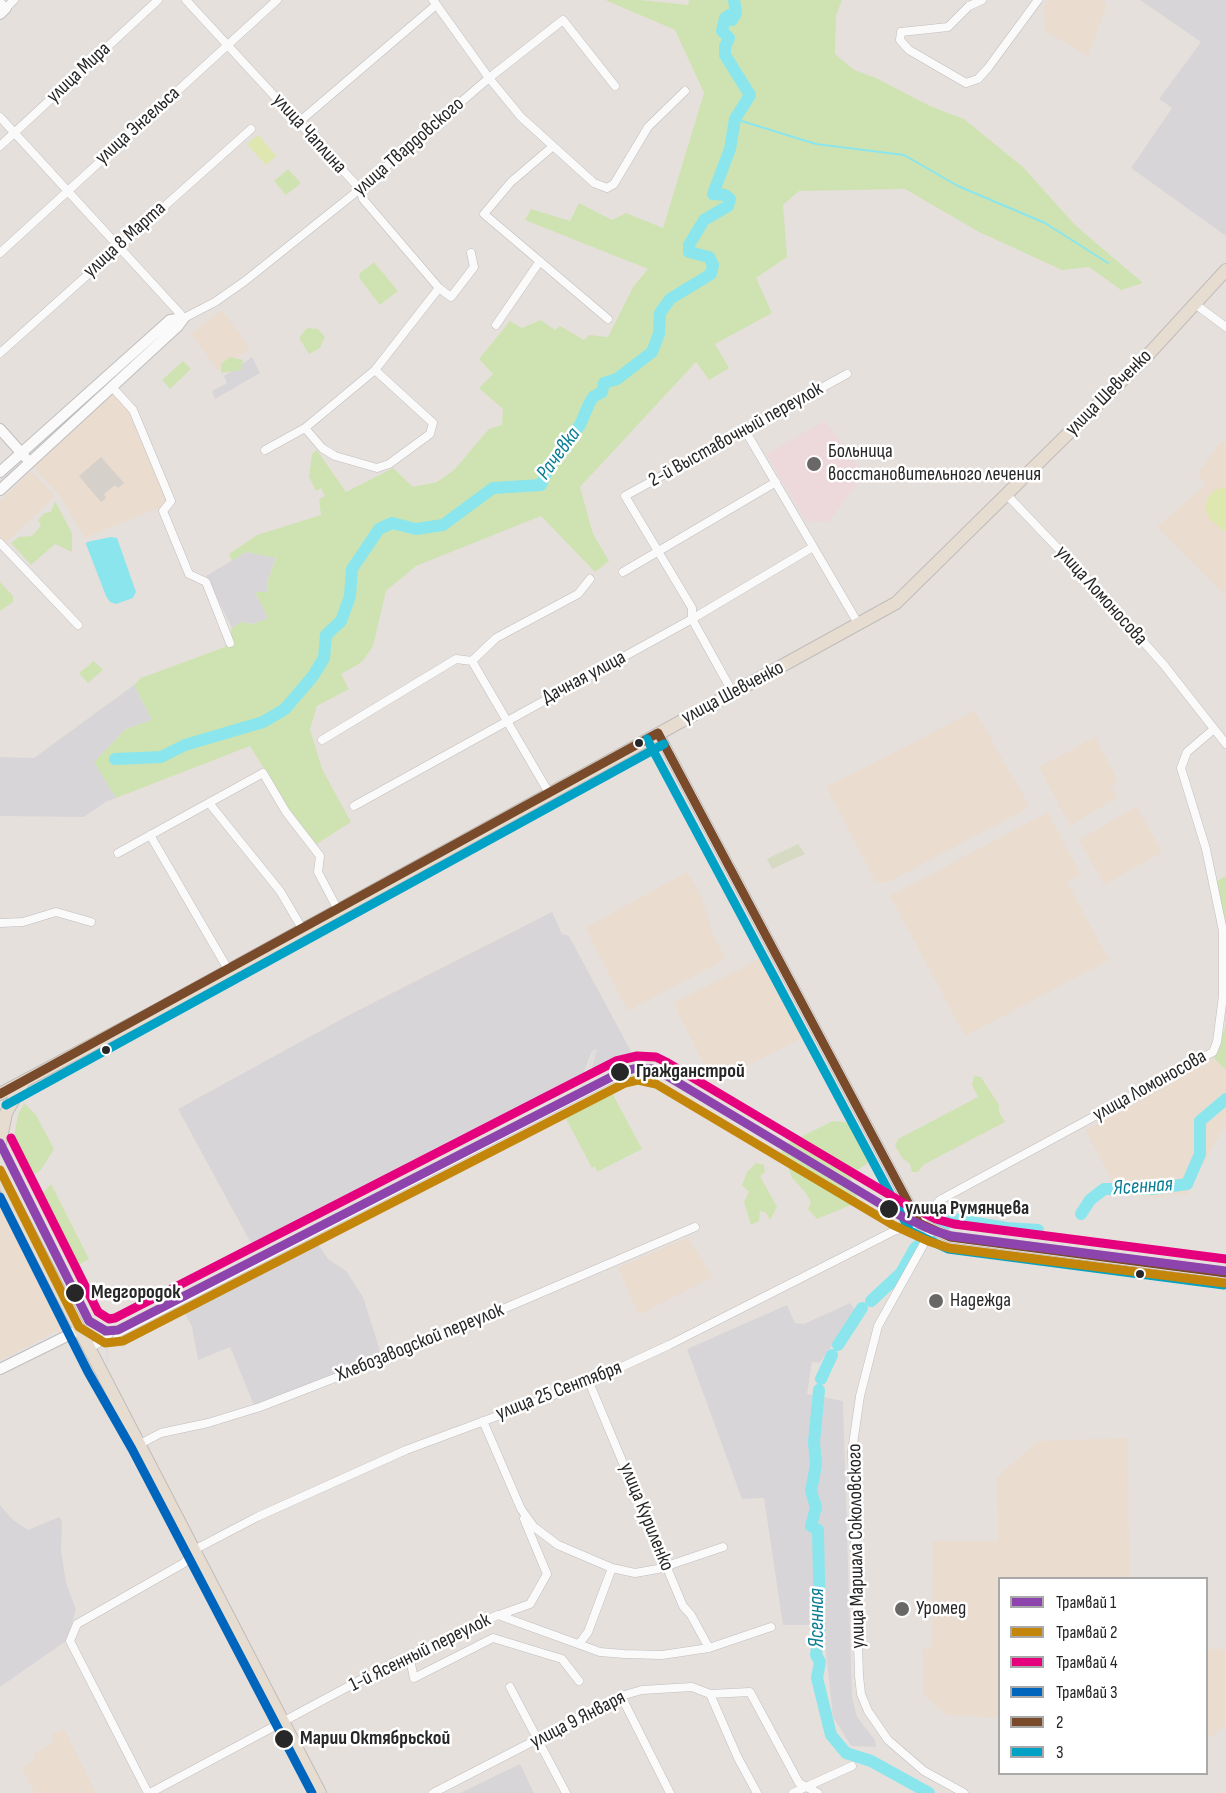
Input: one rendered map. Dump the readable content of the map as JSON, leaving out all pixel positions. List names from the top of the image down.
{
  "streets": {
    "main road": ["улица Твардовского", "улица Шевченко"],
    "street": [
      "улица Мира",
      "улица Энгельса",
      "улица Чаплина",
      "улица 8 Марта",
      "2-й Выставочный переулок",
      "улица Ломоносова",
      "Дачная улица",
      "Хлебозаводской переулок",
      "улица 25 Сентября",
      "улица Куриленко",
      "улица Маршала Соколовского",
      "1-й Ясенный переулок",
      "улица 9 Января"
    ]
  },
  "crossings": [
    ["улица Энгельса", "улица Чаплина"],
    ["улица Чаплина", "улица Твардовского"],
    ["улица Шевченко", "улица Ломоносова"],
    ["улица Ломоносова", "улица 25 Сентября"],
    ["улица 25 Сентября", "улица Куриленко"],
    ["улица 25 Сентября", "1-й Ясенный переулок"],
    ["улица Куриленко", "1-й Ясенный переулок"]
  ],
  "water": ["Рачевка", "Ясенная"],
  "places": [
    "Больница восстановительного лечения",
    "Гражданстрой",
    "улица Румянцева",
    "Медгородок",
    "Надежда",
    "Уромед",
    "Марии Октябрьской"
  ],
  "lines": [
    "transit line 2",
    "transit line 3",
    "tram line 4",
    "tram line 1",
    "tram line 2",
    "tram line 3"
  ],
  "legend": [
    "Трамвай 1",
    "Трамвай 2",
    "Трамвай 4",
    "Трамвай 3",
    "2",
    "3"
  ]
}
